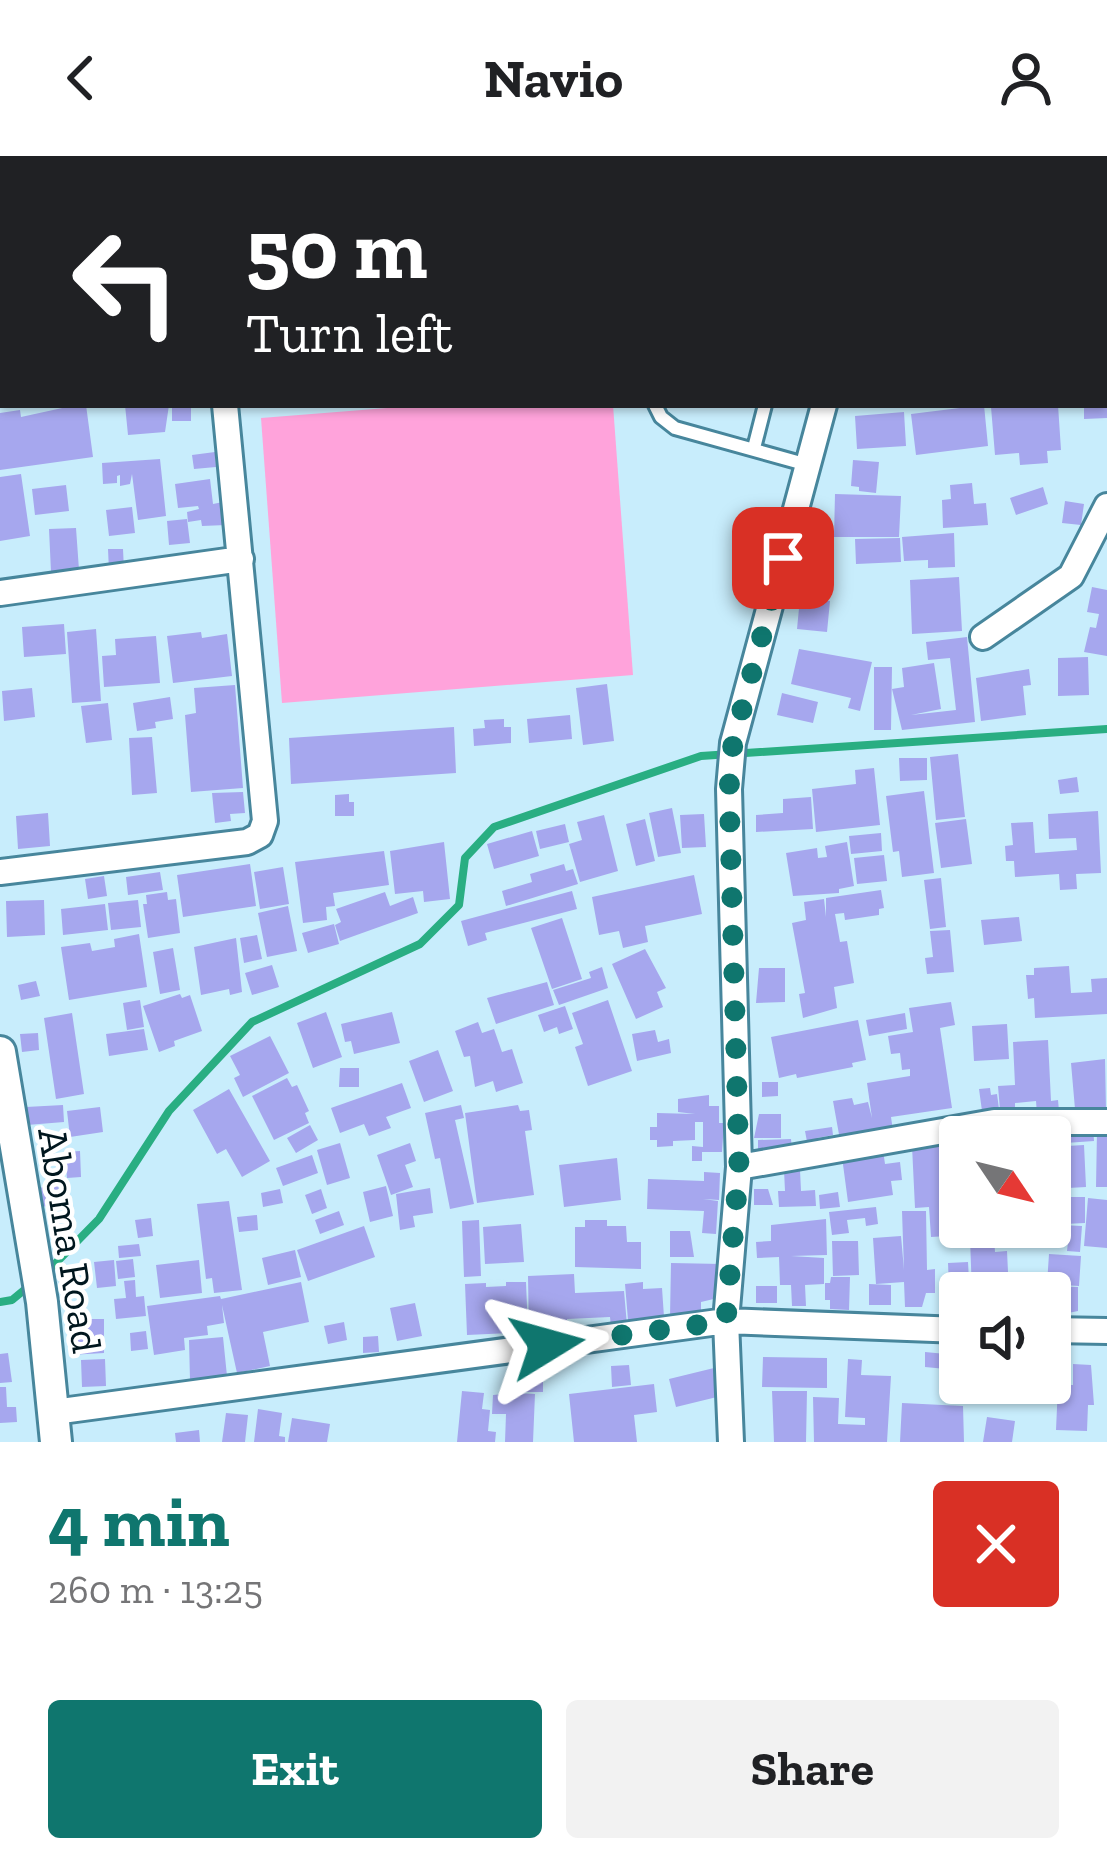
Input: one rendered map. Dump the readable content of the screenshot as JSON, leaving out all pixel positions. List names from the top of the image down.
{
  "streets": {
    "street": ["Aboma Road"]
  },
  "north": "bottom right",
  "page": {
    "header": "Navio",
    "turn": ["50 m", "Turn left"],
    "heading": ["4 min", "260 m · 13:25"],
    "buttons": ["Exit", "Share"]
  }
}
